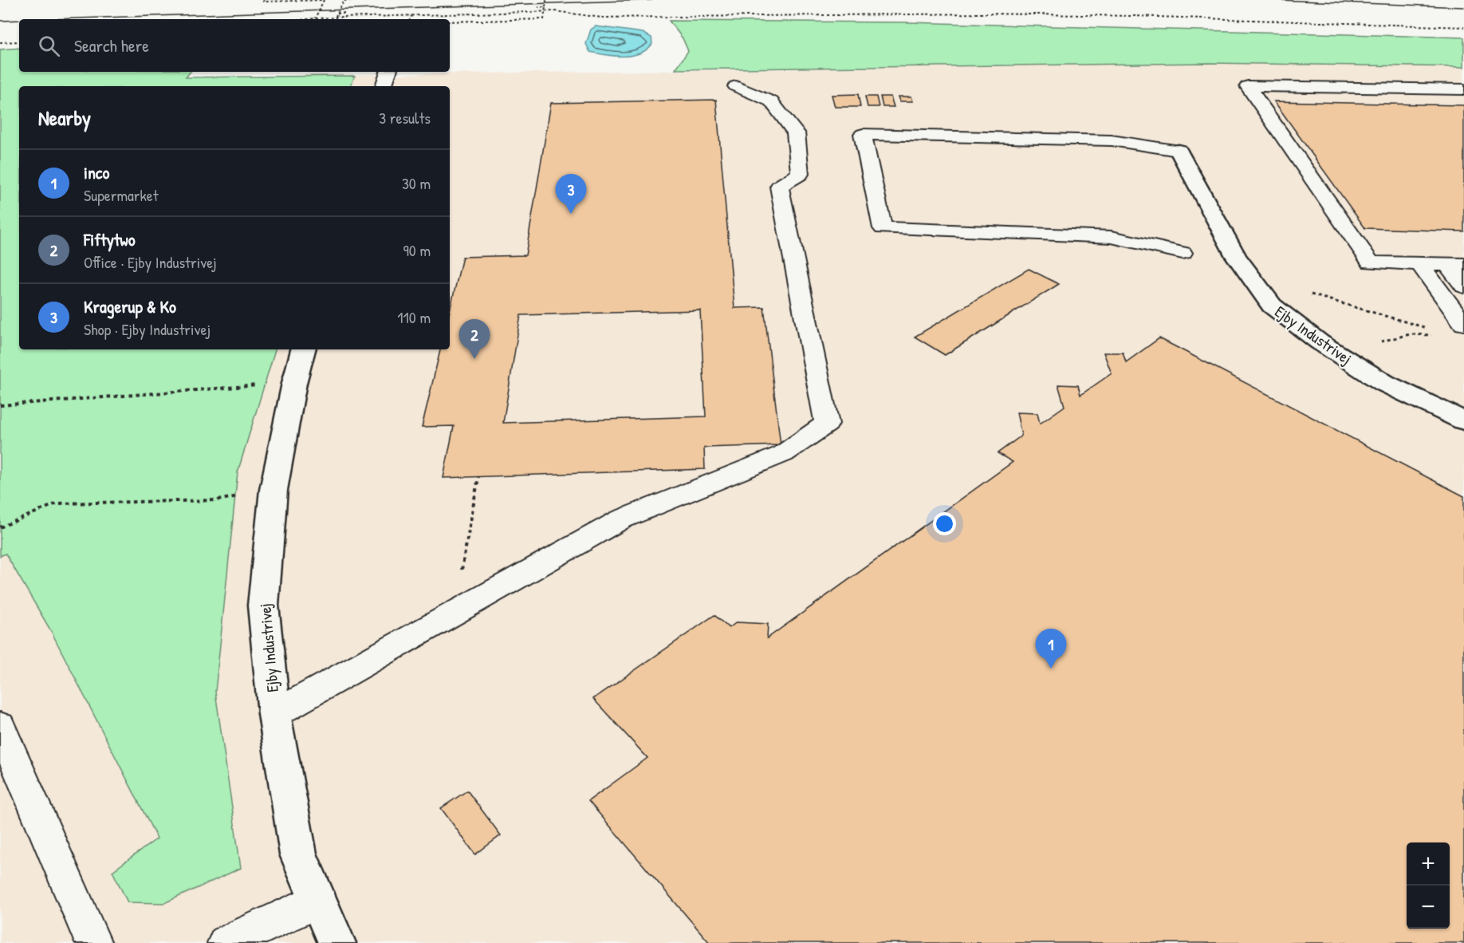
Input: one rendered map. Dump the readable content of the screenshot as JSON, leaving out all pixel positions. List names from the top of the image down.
{
  "streets": {
    "street": ["Ejby Industrivej"]
  },
  "page": {
    "search": "Search here",
    "heading": ["Nearby", "3 results"],
    "list": [
      {
        "mark": "1",
        "name": "inco",
        "note": "Supermarket",
        "value": "30 m"
      },
      {
        "mark": "2",
        "name": "Fiftytwo",
        "note": "Office · Ejby Industrivej",
        "value": "90 m"
      },
      {
        "mark": "3",
        "name": "Kragerup & Ko",
        "note": "Shop · Ejby Industrivej",
        "value": "110 m"
      }
    ],
    "pins": ["3", "2", "1"],
    "map_buttons": ["+", "−"]
  }
}
